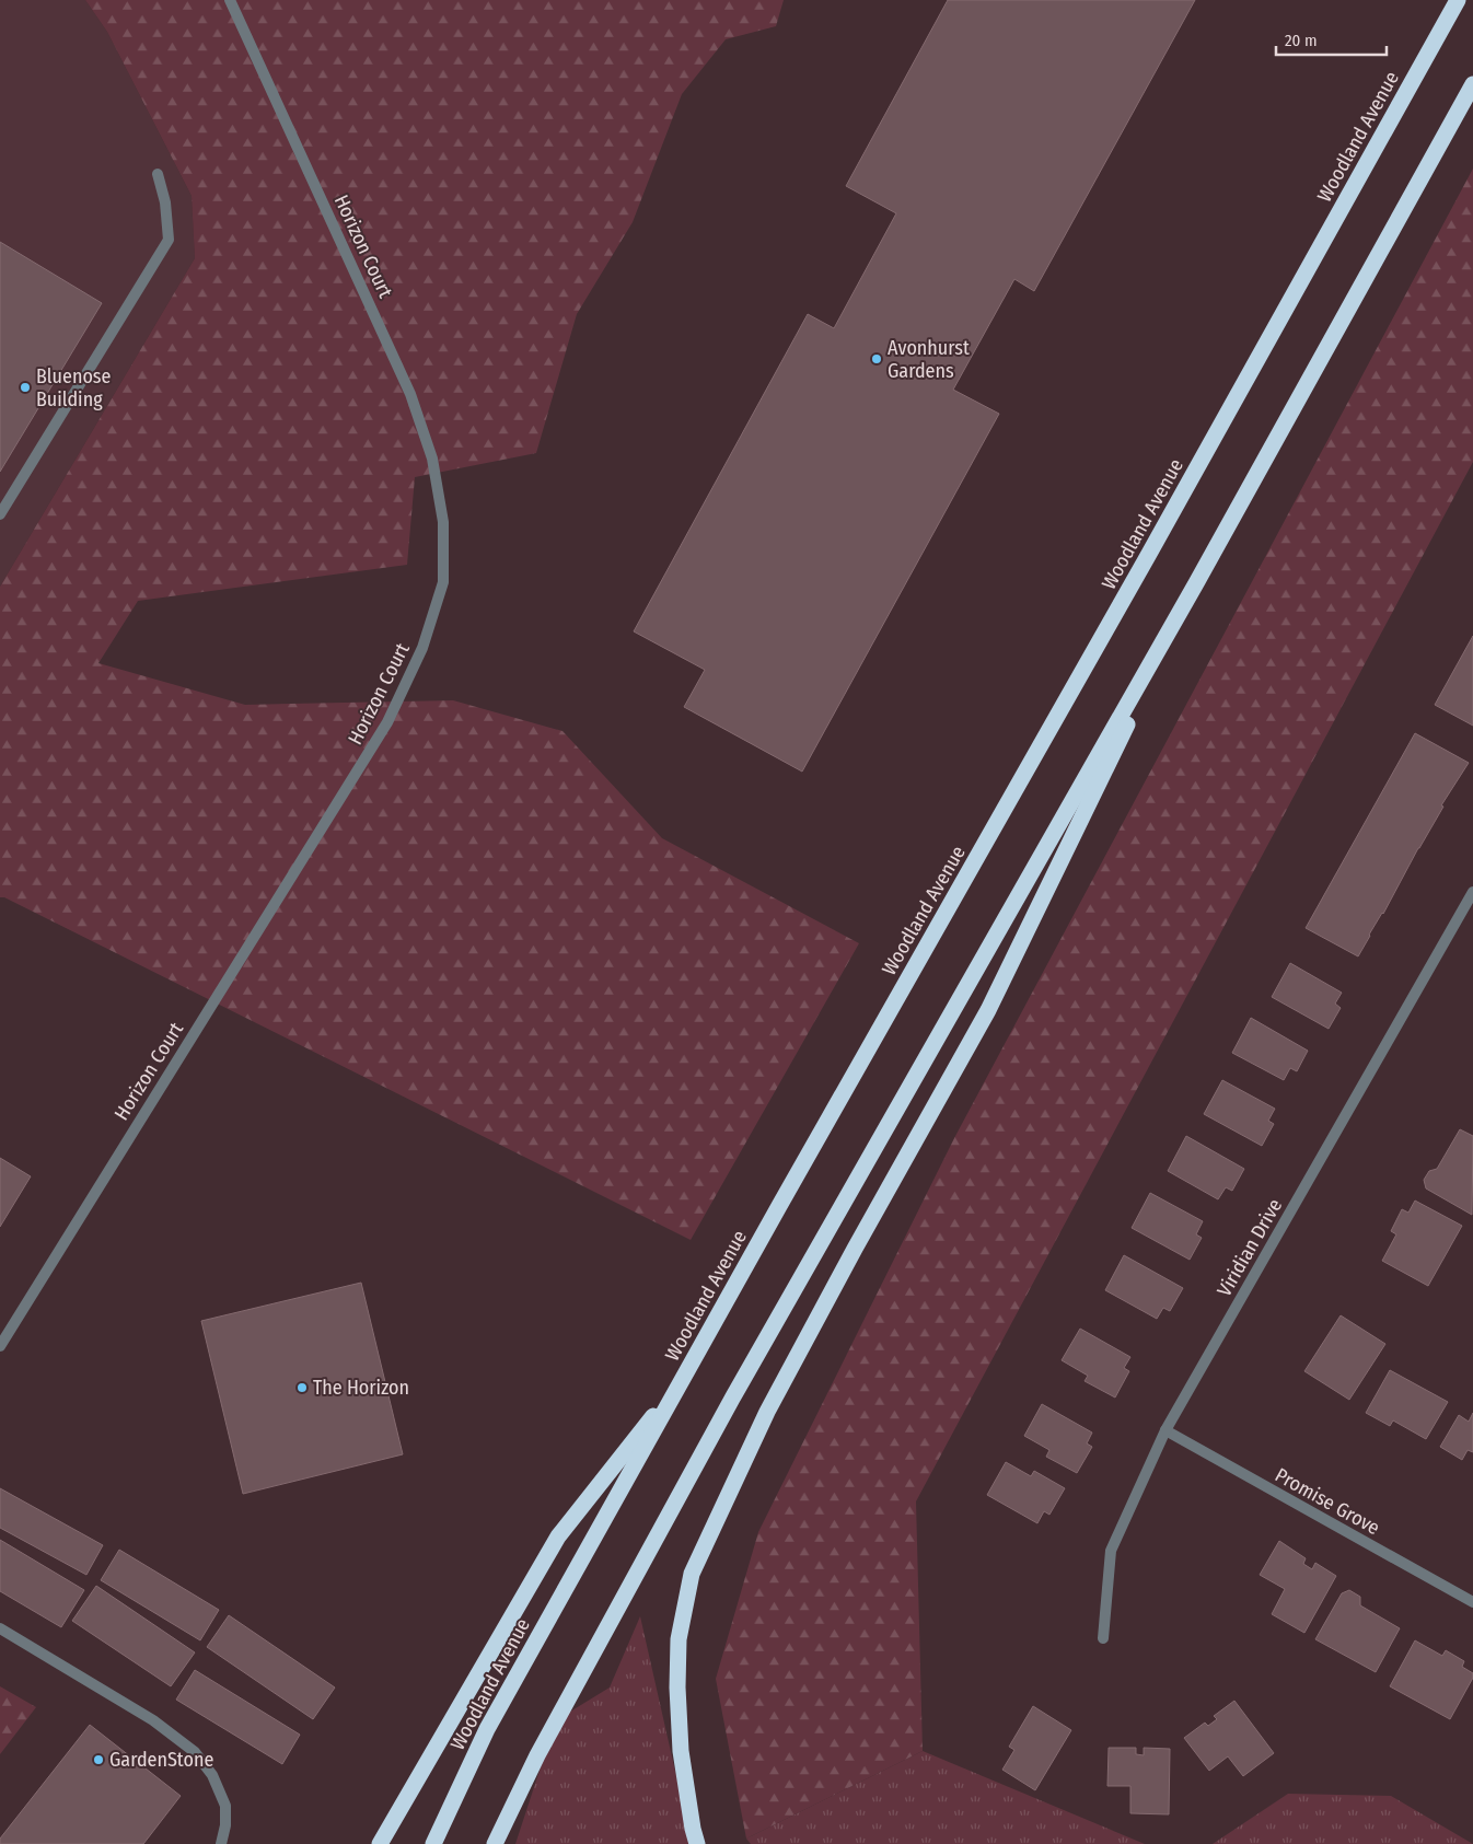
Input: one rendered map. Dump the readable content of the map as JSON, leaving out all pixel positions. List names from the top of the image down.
{
  "streets": {
    "highway": ["Woodland Avenue"],
    "street": ["Horizon Court", "Viridian Drive", "Promise Grove"]
  },
  "crossings": [
    ["Viridian Drive", "Promise Grove"]
  ],
  "places": [
    "Avonhurst Gardens",
    "Bluenose Building",
    "The Horizon",
    "GardenStone"
  ],
  "scale_bar": "20 m"
}
